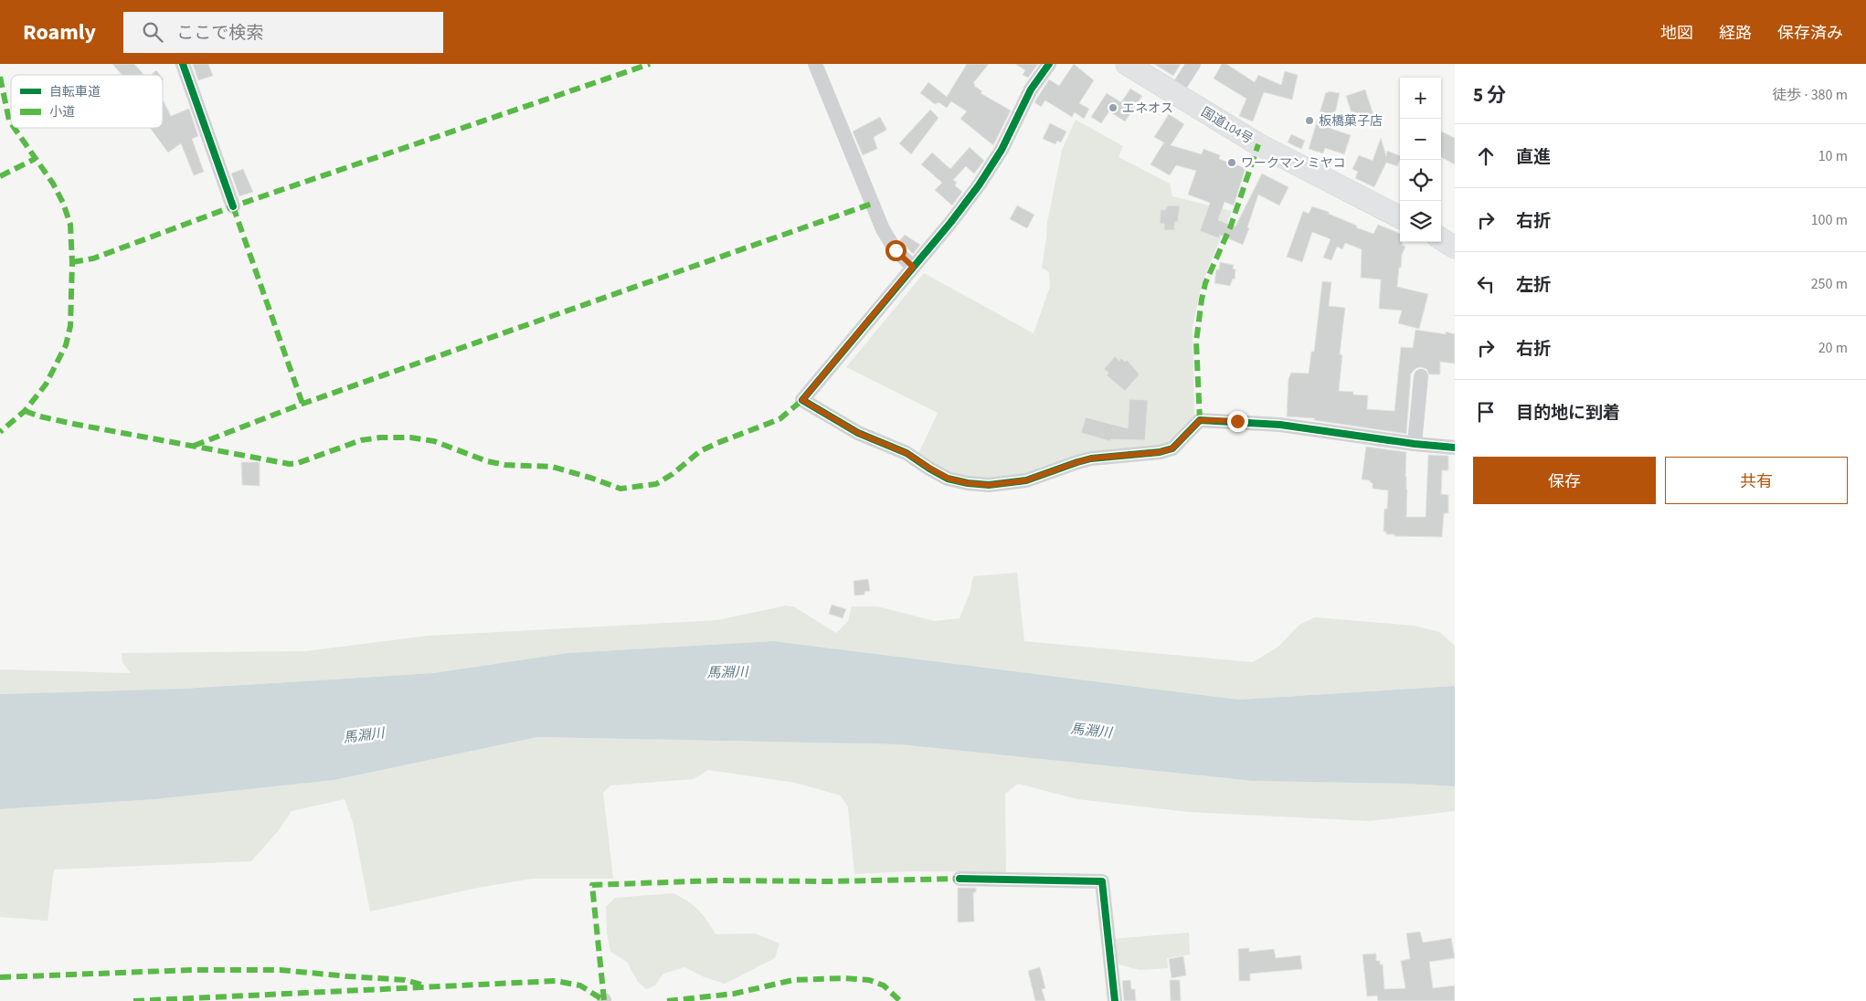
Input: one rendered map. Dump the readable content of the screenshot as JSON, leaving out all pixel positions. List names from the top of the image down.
{
  "streets": {
    "highway": ["国道104号"]
  },
  "water": ["馬淵川"],
  "places": ["エネオス", "板橋菓子店", "ワークマン ミヤコ"],
  "legend": ["自転車道", "小道"],
  "page": {
    "header": "Roamly",
    "search": "ここで検索",
    "nav": ["地図", "経路", "保存済み"],
    "heading": ["5 分", "徒歩 · 380 m"],
    "map_buttons": ["+", "−"],
    "list": [
      ["直進", "10 m"],
      ["右折", "100 m"],
      ["左折", "250 m"],
      ["右折", "20 m"],
      "目的地に到着"
    ],
    "buttons": ["保存", "共有"]
  }
}
